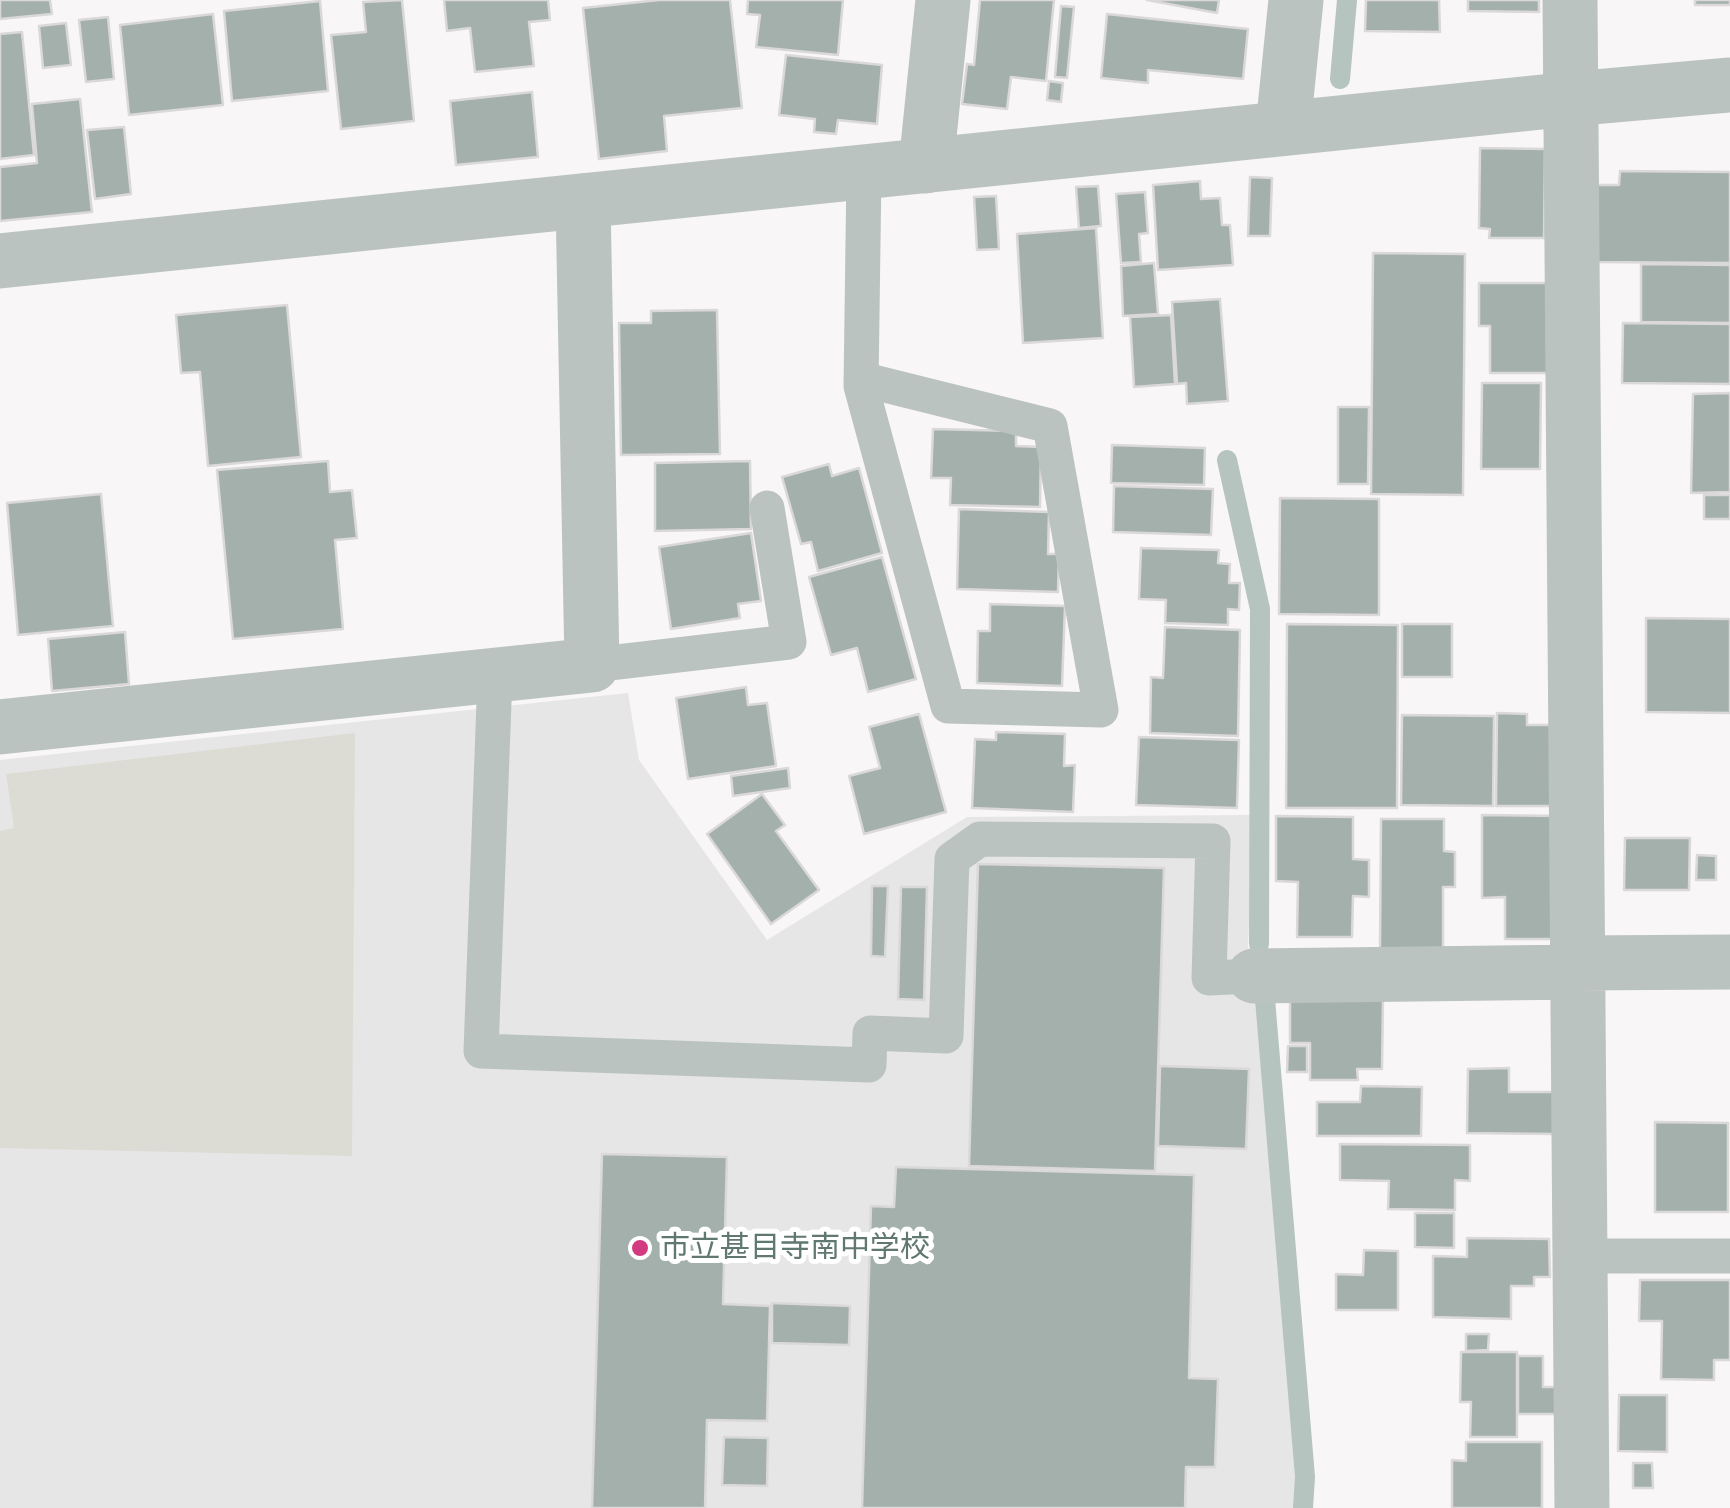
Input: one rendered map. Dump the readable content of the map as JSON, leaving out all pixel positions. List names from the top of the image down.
{
  "places": ["市立甚目寺南中学校"]
}
